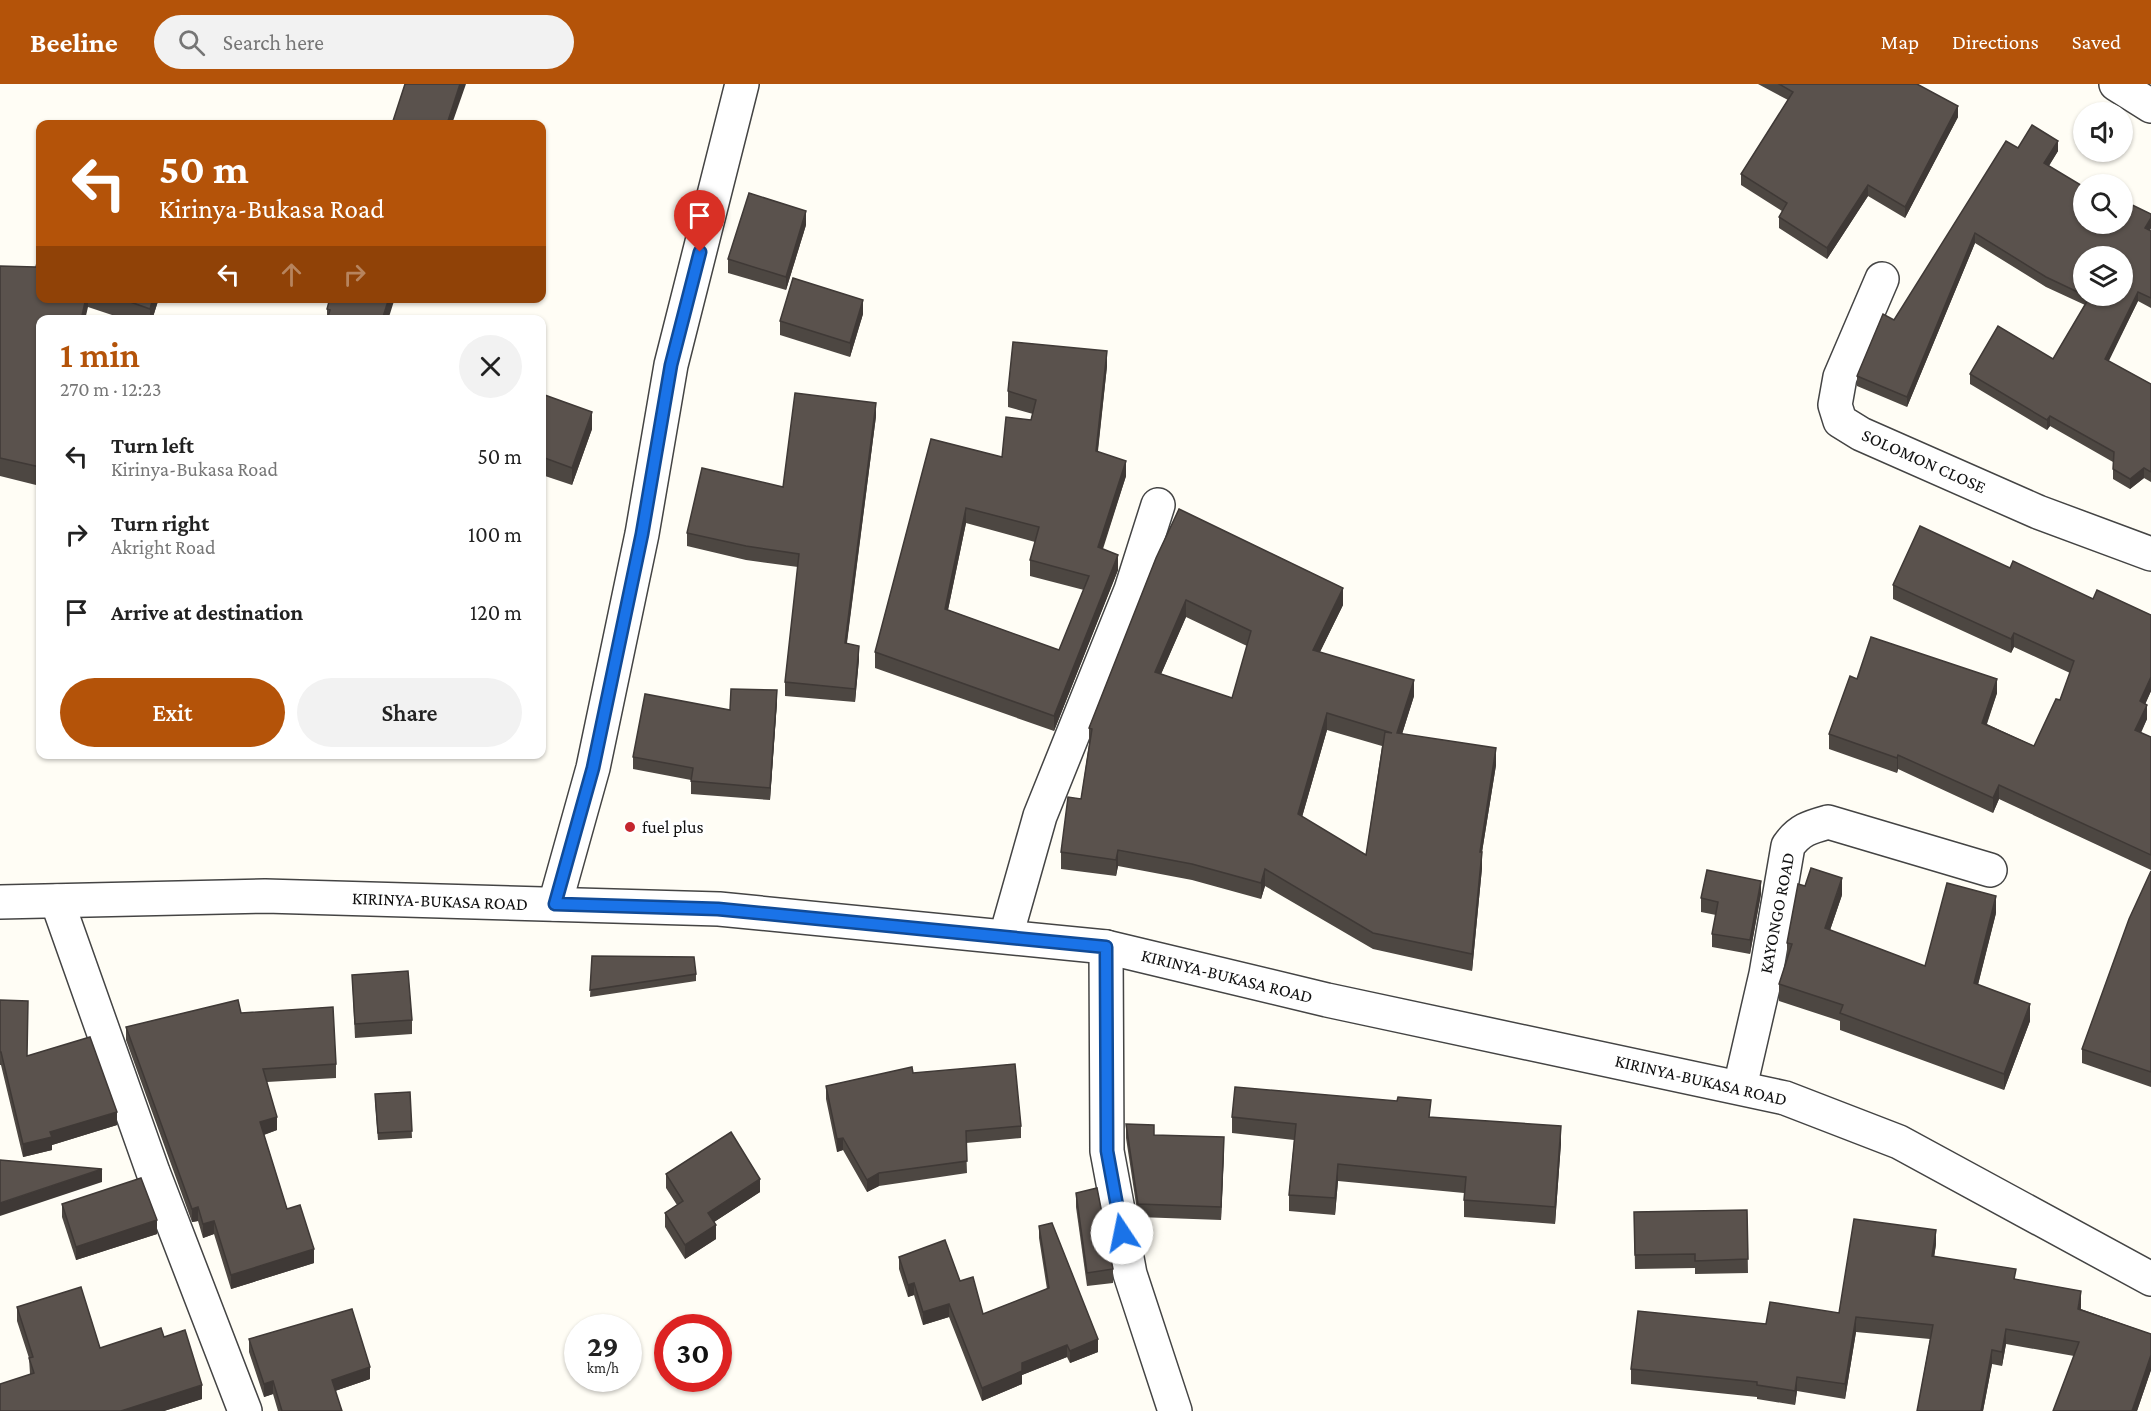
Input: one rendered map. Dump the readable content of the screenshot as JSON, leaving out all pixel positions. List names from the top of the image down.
{
  "streets": {
    "street": ["SOLOMON CLOSE", "KIRINYA-BUKASA ROAD", "KAYONGO ROAD"]
  },
  "crossings": [
    ["KIRINYA-BUKASA ROAD", "KAYONGO ROAD"]
  ],
  "places": ["fuel plus"],
  "page": {
    "header": "Beeline",
    "search": "Search here",
    "nav": ["Map", "Directions", "Saved"],
    "turn": ["50 m", "Kirinya-Bukasa Road"],
    "heading": ["1 min", "270 m · 12:23"],
    "list": [
      {
        "name": "Turn left",
        "note": "Kirinya-Bukasa Road",
        "value": "50 m"
      },
      {
        "name": "Turn right",
        "note": "Akright Road",
        "value": "100 m"
      },
      {
        "name": "Arrive at destination",
        "value": "120 m"
      }
    ],
    "buttons": ["Exit", "Share"],
    "speed": "29 km/h",
    "limit": "30"
  }
}
